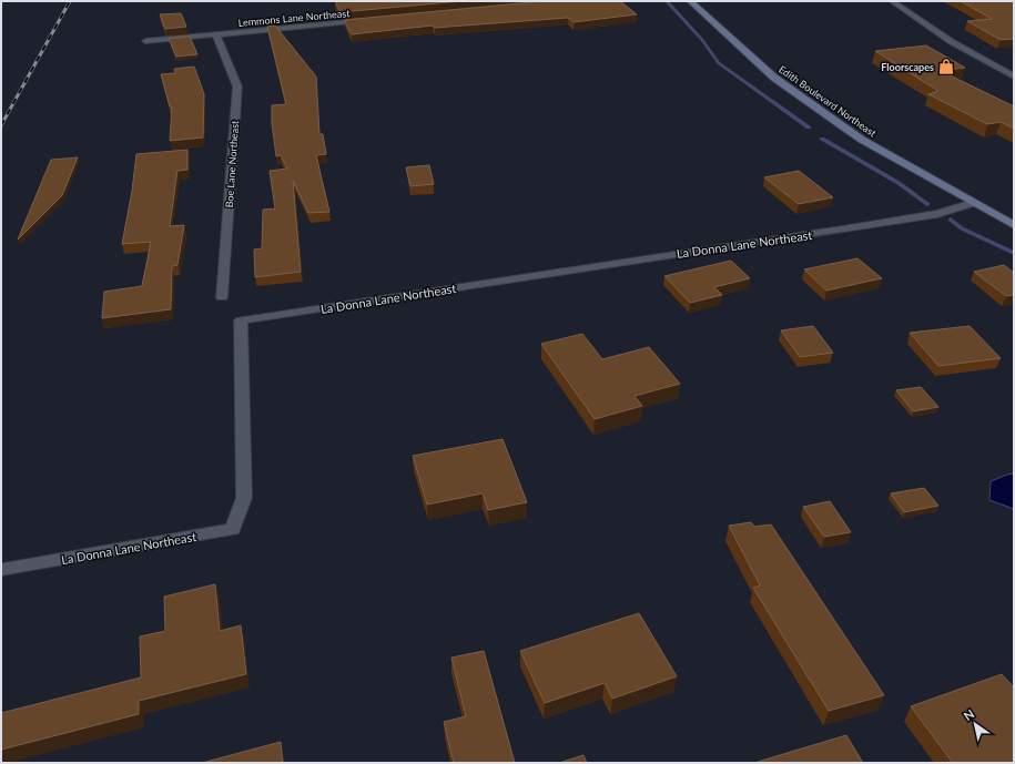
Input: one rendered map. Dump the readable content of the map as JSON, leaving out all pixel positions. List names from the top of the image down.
{
  "streets": {
    "street": [
      "Lemmons Lane Northeast",
      "Edith Boulevard Northeast",
      "Boe Lane Northeast",
      "La Donna Lane Northeast"
    ]
  },
  "crossings": [
    ["Lemmons Lane Northeast", "Boe Lane Northeast"],
    ["Edith Boulevard Northeast", "La Donna Lane Northeast"]
  ],
  "places": {
    "shop": ["Floorscapes"]
  },
  "north": "top left"
}
